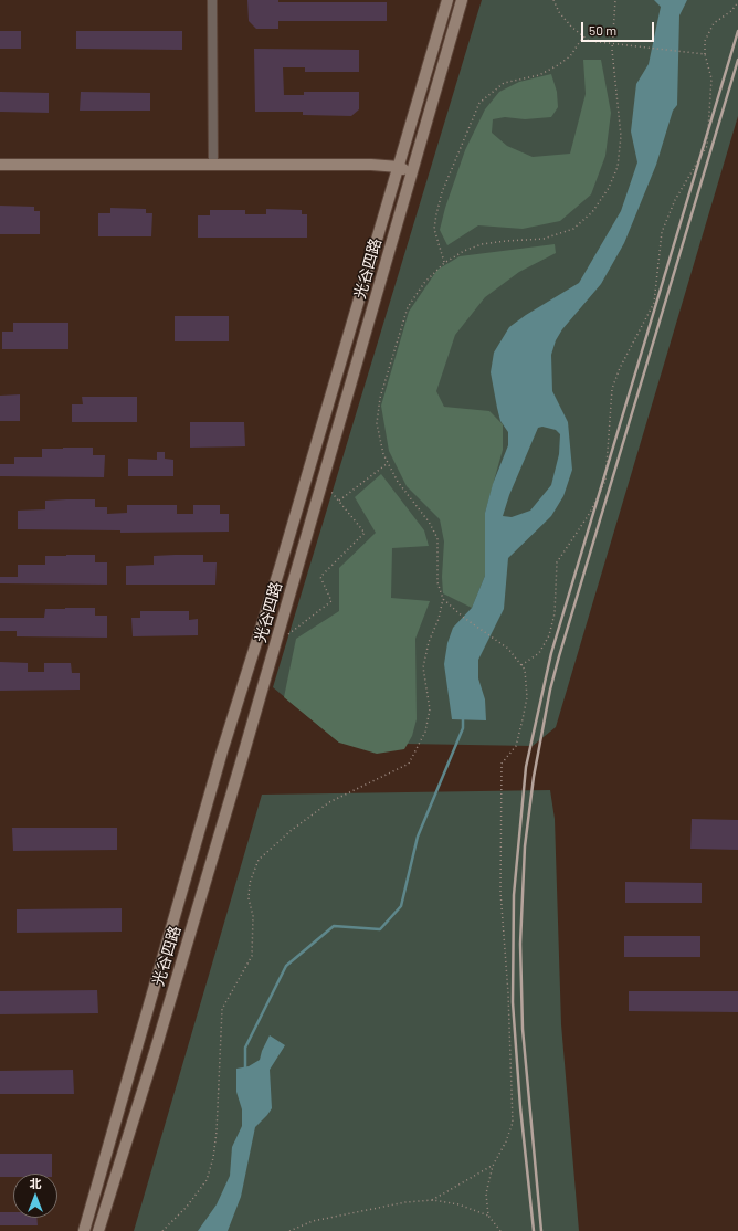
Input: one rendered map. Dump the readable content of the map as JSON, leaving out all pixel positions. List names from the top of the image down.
{
  "streets": {
    "main road": ["光谷四路"]
  },
  "scale_bar": "50 m",
  "north": "top"
}
